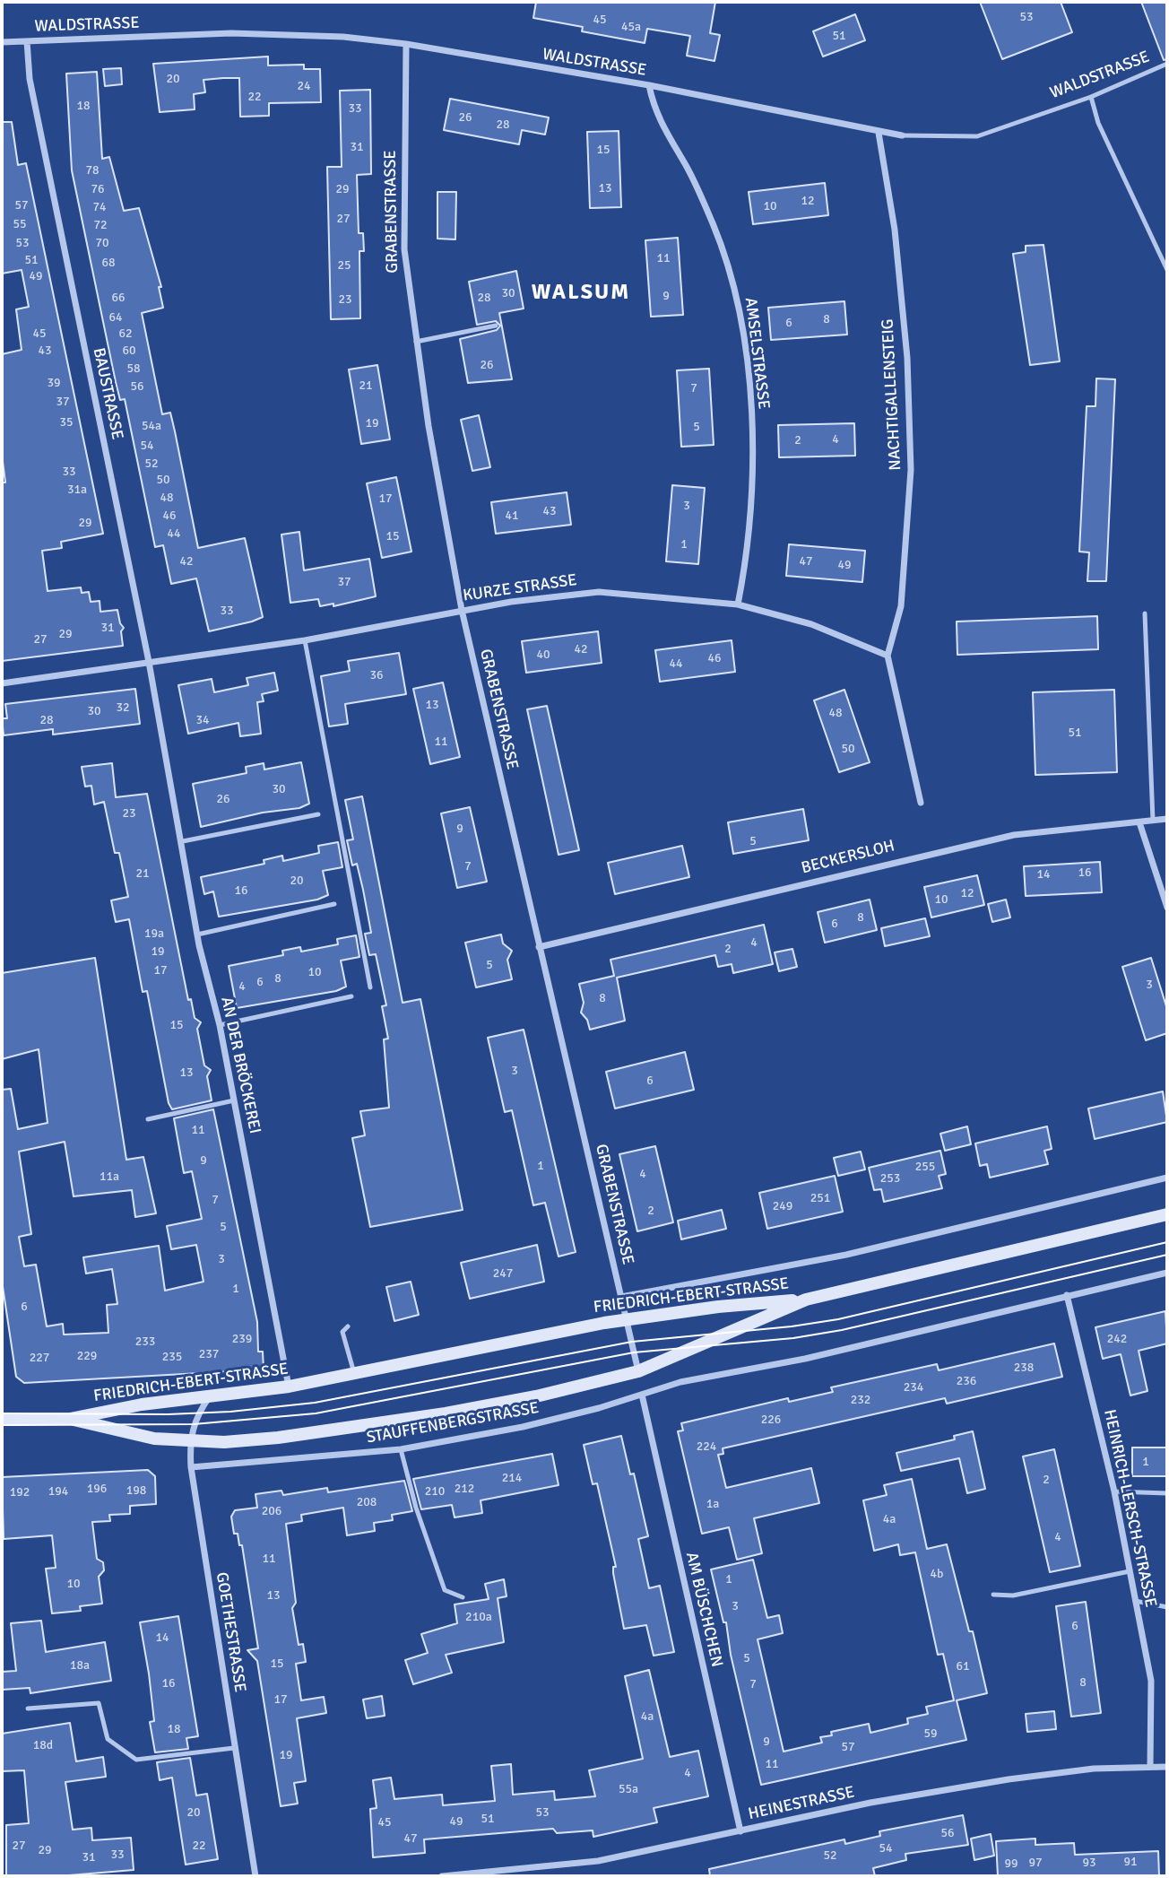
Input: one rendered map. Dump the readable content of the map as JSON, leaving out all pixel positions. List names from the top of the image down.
{
  "streets": {
    "main road": ["FRIEDRICH-EBERT-STRASSE"],
    "street": [
      "WALDSTRASSE",
      "GRABENSTRASSE",
      "AMSELSTRASSE",
      "BAUSTRASSE",
      "NACHTIGALLENSTEIG",
      "KURZE STRASSE",
      "BECKERSLOH",
      "AN DER BRÖCKEREI",
      "STAUFFENBERGSTRASSE",
      "HEINRICH-LERSCH-STRASSE",
      "AM BÜSCHCHEN",
      "GOETHESTRASSE",
      "HEINESTRASSE"
    ]
  },
  "crossings": [
    ["WALDSTRASSE", "GRABENSTRASSE"],
    ["WALDSTRASSE", "AMSELSTRASSE"],
    ["WALDSTRASSE", "BAUSTRASSE"],
    ["WALDSTRASSE", "NACHTIGALLENSTEIG"],
    ["GRABENSTRASSE", "KURZE STRASSE"],
    ["GRABENSTRASSE", "BECKERSLOH"],
    ["GRABENSTRASSE", "FRIEDRICH-EBERT-STRASSE"],
    ["AMSELSTRASSE", "KURZE STRASSE"],
    ["BAUSTRASSE", "KURZE STRASSE"],
    ["BAUSTRASSE", "AN DER BRÖCKEREI"],
    ["NACHTIGALLENSTEIG", "KURZE STRASSE"],
    ["AN DER BRÖCKEREI", "FRIEDRICH-EBERT-STRASSE"],
    ["FRIEDRICH-EBERT-STRASSE", "GOETHESTRASSE"],
    ["STAUFFENBERGSTRASSE", "HEINRICH-LERSCH-STRASSE"],
    ["STAUFFENBERGSTRASSE", "AM BÜSCHCHEN"],
    ["STAUFFENBERGSTRASSE", "GOETHESTRASSE"],
    ["HEINRICH-LERSCH-STRASSE", "HEINESTRASSE"],
    ["AM BÜSCHCHEN", "HEINESTRASSE"]
  ],
  "districts": ["WALSUM"],
  "house_numbers": [
    "53",
    "45",
    "45a",
    "51",
    "20",
    "24",
    "22",
    "18",
    "33",
    "26",
    "28",
    "31",
    "15",
    "78",
    "13",
    "76",
    "29",
    "12",
    "57",
    "10",
    "74",
    "27",
    "55",
    "72",
    "53",
    "70",
    "11",
    "51",
    "68",
    "25",
    "49",
    "30",
    "9",
    "66",
    "28",
    "23",
    "64",
    "8",
    "6",
    "45",
    "62",
    "43",
    "60",
    "26",
    "58",
    "39",
    "21",
    "56",
    "7",
    "37",
    "35",
    "19",
    "54a",
    "5",
    "4",
    "2",
    "54",
    "52",
    "33",
    "50",
    "31a",
    "48",
    "17",
    "3",
    "43",
    "46",
    "41",
    "29",
    "44",
    "15",
    "1",
    "42",
    "47",
    "49",
    "37",
    "33",
    "31",
    "29",
    "27",
    "42",
    "40",
    "46",
    "44",
    "36",
    "13",
    "32",
    "30",
    "48",
    "28",
    "34",
    "51",
    "11",
    "50",
    "30",
    "26",
    "23",
    "9",
    "5",
    "7",
    "16",
    "21",
    "14",
    "20",
    "16",
    "12",
    "10",
    "8",
    "6",
    "19a",
    "4",
    "2",
    "19",
    "5",
    "17",
    "10",
    "8",
    "6",
    "3",
    "4",
    "8",
    "15",
    "3",
    "13",
    "6",
    "11",
    "9",
    "1",
    "255",
    "4",
    "11a",
    "253",
    "251",
    "7",
    "249",
    "2",
    "5",
    "3",
    "247",
    "1",
    "6",
    "239",
    "242",
    "233",
    "237",
    "229",
    "235",
    "227",
    "238",
    "236",
    "234",
    "232",
    "226",
    "224",
    "1",
    "214",
    "2",
    "196",
    "212",
    "198",
    "194",
    "210",
    "192",
    "208",
    "1a",
    "206",
    "4a",
    "4",
    "11",
    "4b",
    "1",
    "10",
    "13",
    "3",
    "210a",
    "6",
    "14",
    "5",
    "15",
    "18a",
    "61",
    "8",
    "16",
    "7",
    "17",
    "4a",
    "18",
    "59",
    "9",
    "18d",
    "57",
    "19",
    "11",
    "4",
    "55a",
    "20",
    "53",
    "51",
    "49",
    "45",
    "56",
    "47",
    "27",
    "22",
    "54",
    "29",
    "33",
    "52",
    "31",
    "91",
    "97",
    "93",
    "99"
  ]
}
